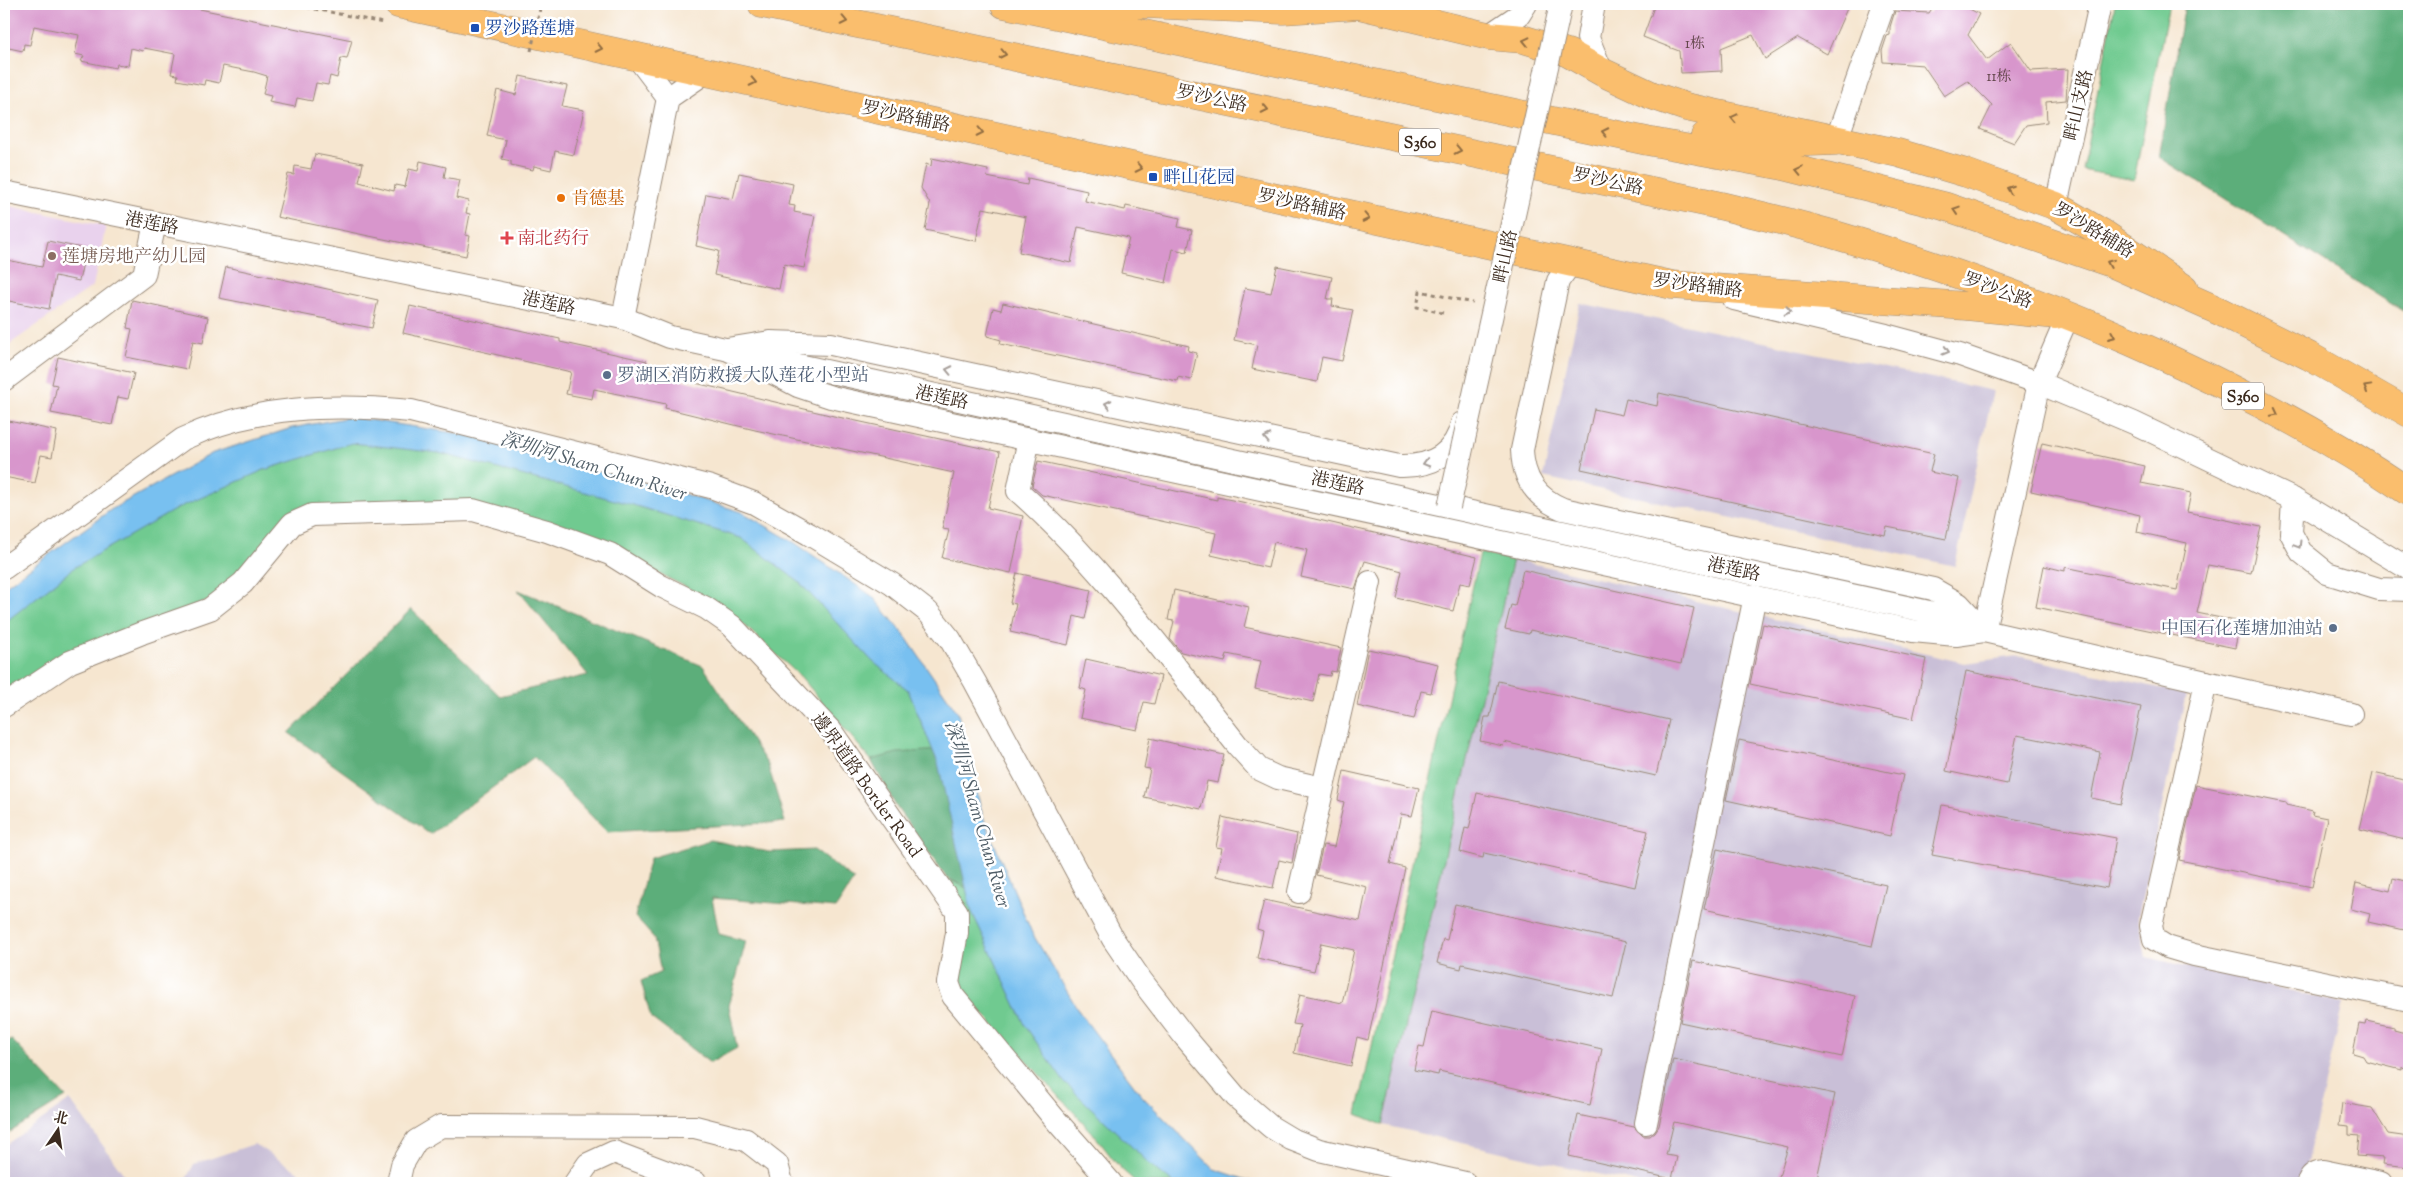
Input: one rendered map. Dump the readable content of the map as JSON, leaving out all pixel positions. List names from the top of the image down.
{
  "streets": {
    "main road": ["罗沙公路", "罗沙路辅路", "S360"],
    "street": [
      "畔山支路",
      "港莲路",
      "畔山路",
      "邊界道路 Border Road"
    ]
  },
  "crossings": [
    ["罗沙公路", "罗沙路辅路"],
    ["畔山支路", "罗沙路辅路"],
    ["港莲路", "畔山路"]
  ],
  "water": ["深圳河 Sham Chun River"],
  "places": {
    "transit": ["罗沙路莲塘", "畔山花园"],
    "other": [
      "肯德基",
      "莲塘房地产幼儿园",
      "罗湖区消防救援大队莲花小型站",
      "中国石化莲塘加油站"
    ],
    "health": ["南北药行"]
  },
  "house_numbers": ["1栋", "11栋"],
  "north": "top"
}
